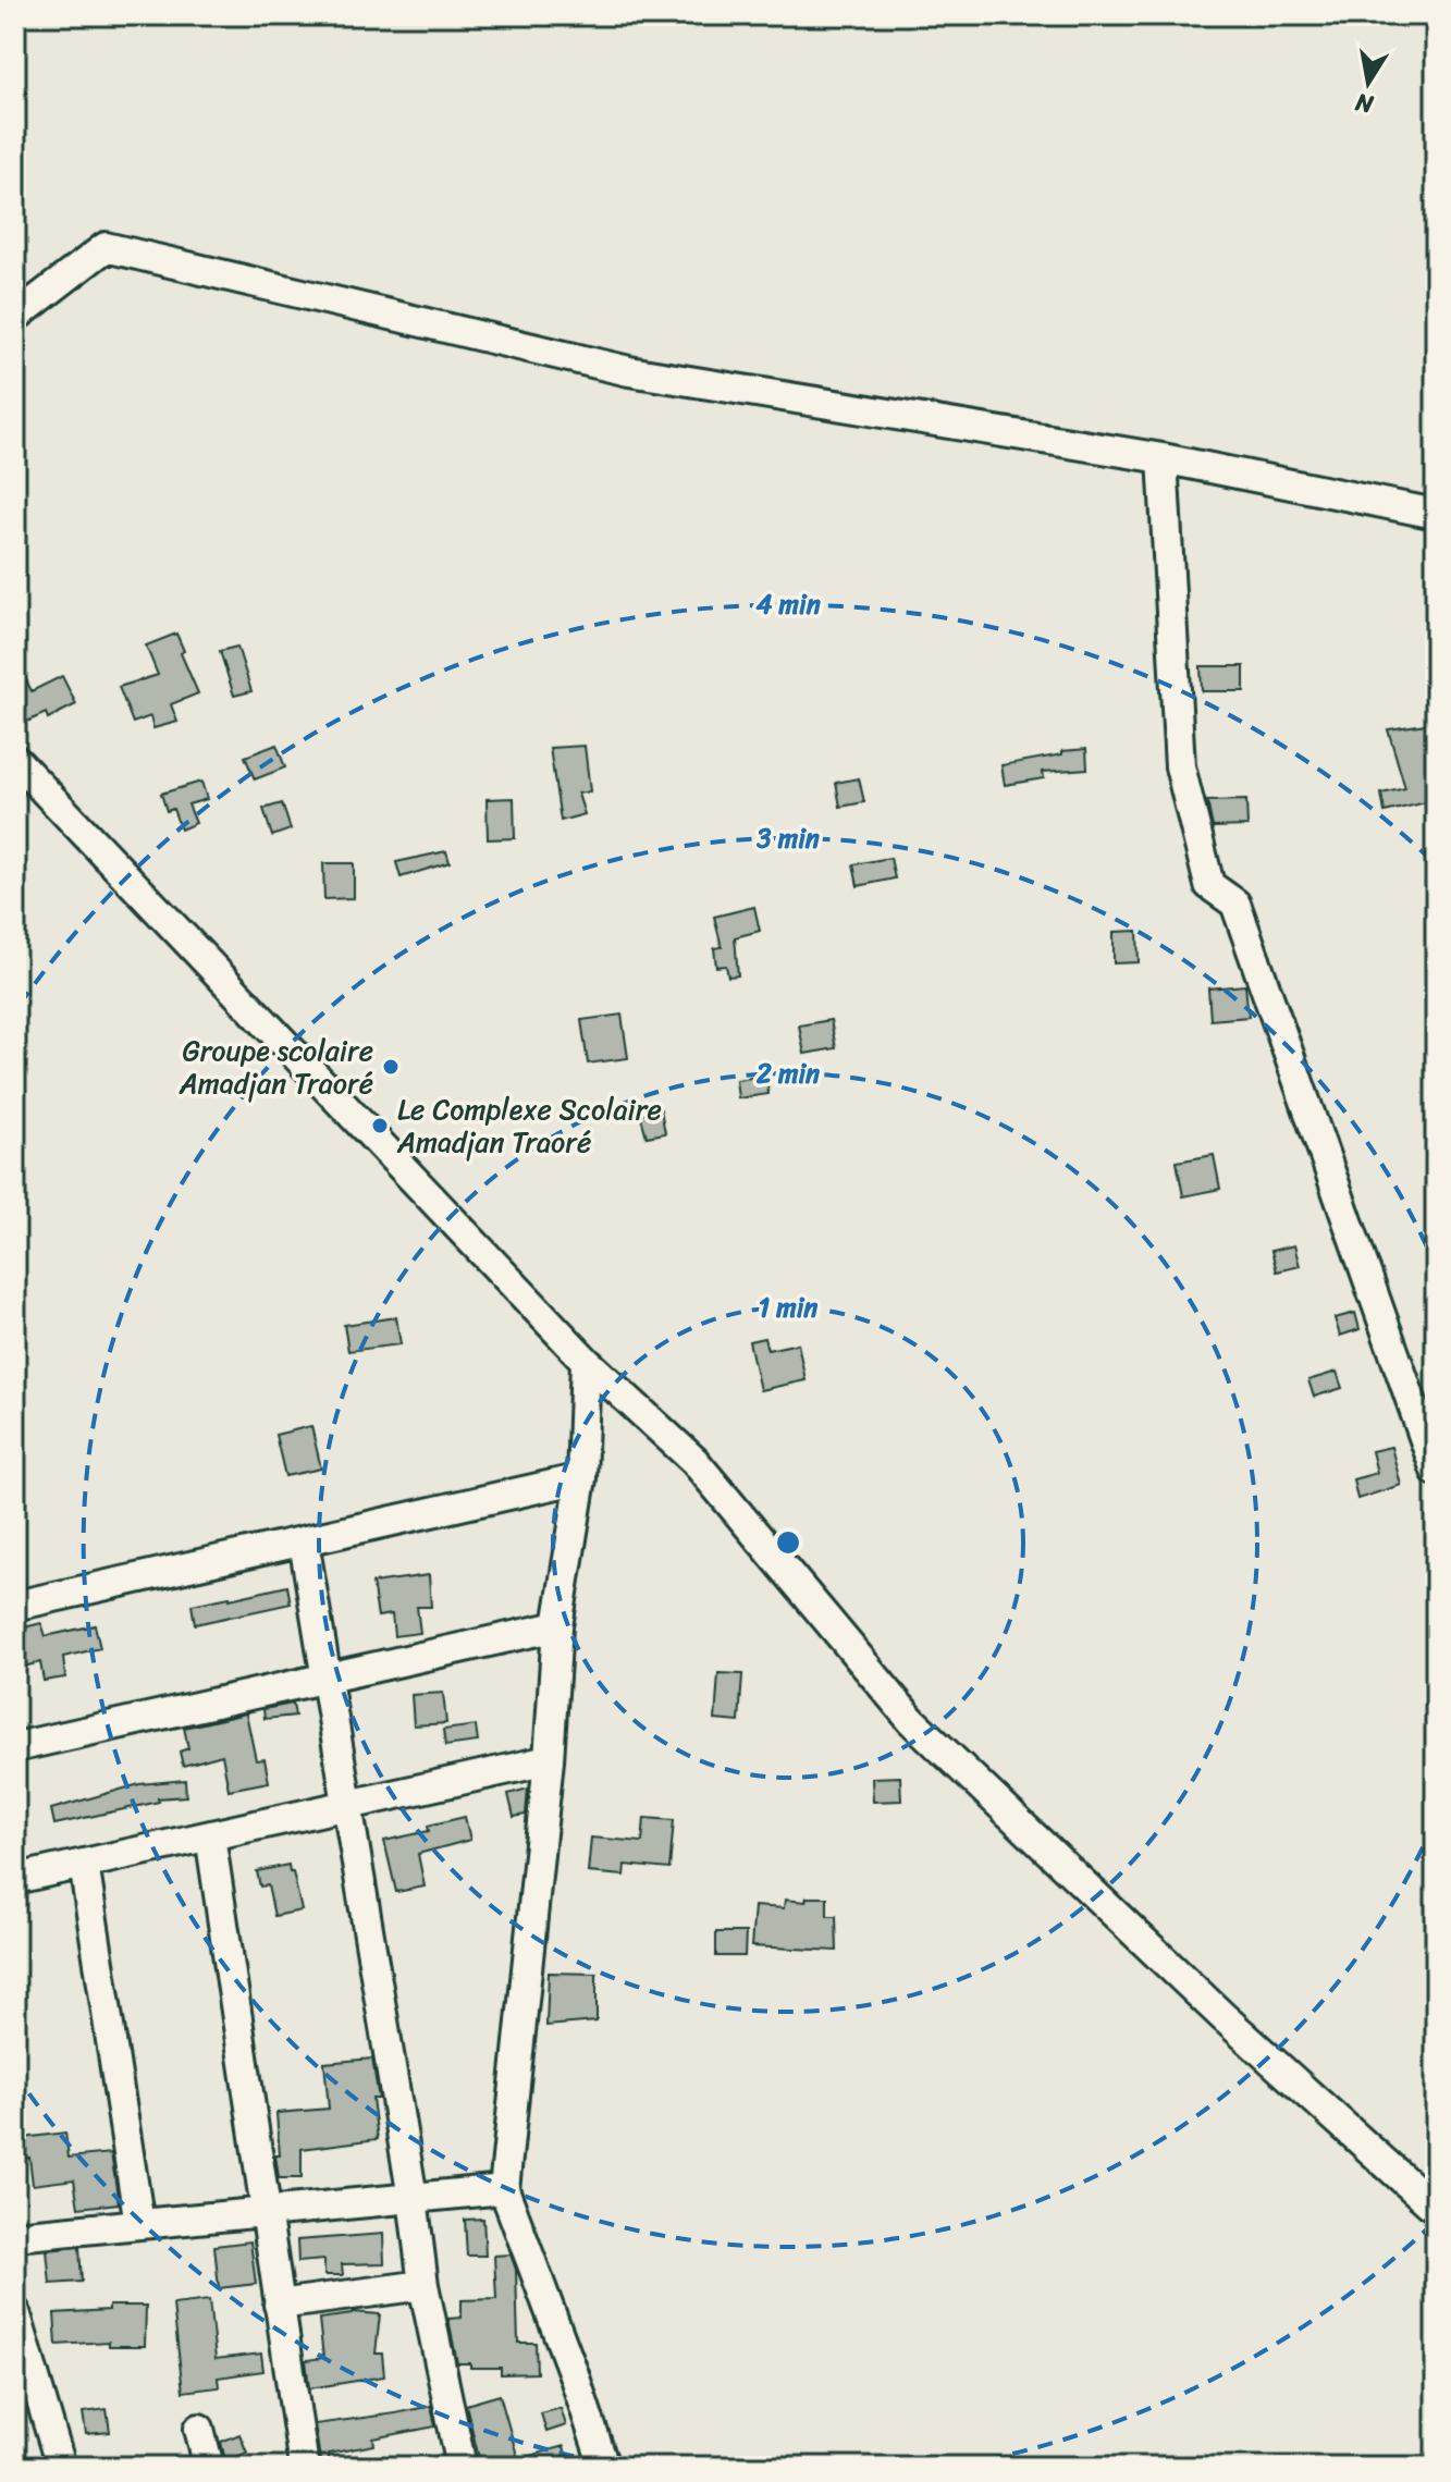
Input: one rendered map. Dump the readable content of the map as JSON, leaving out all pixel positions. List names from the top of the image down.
{
  "places": ["Groupe scolaire Amadjan Traoré", "Le Complexe Scolaire Amadjan Traoré"],
  "north": "bottom",
  "rings": [
    "4 min",
    "3 min",
    "2 min",
    "1 min"
  ]
}
